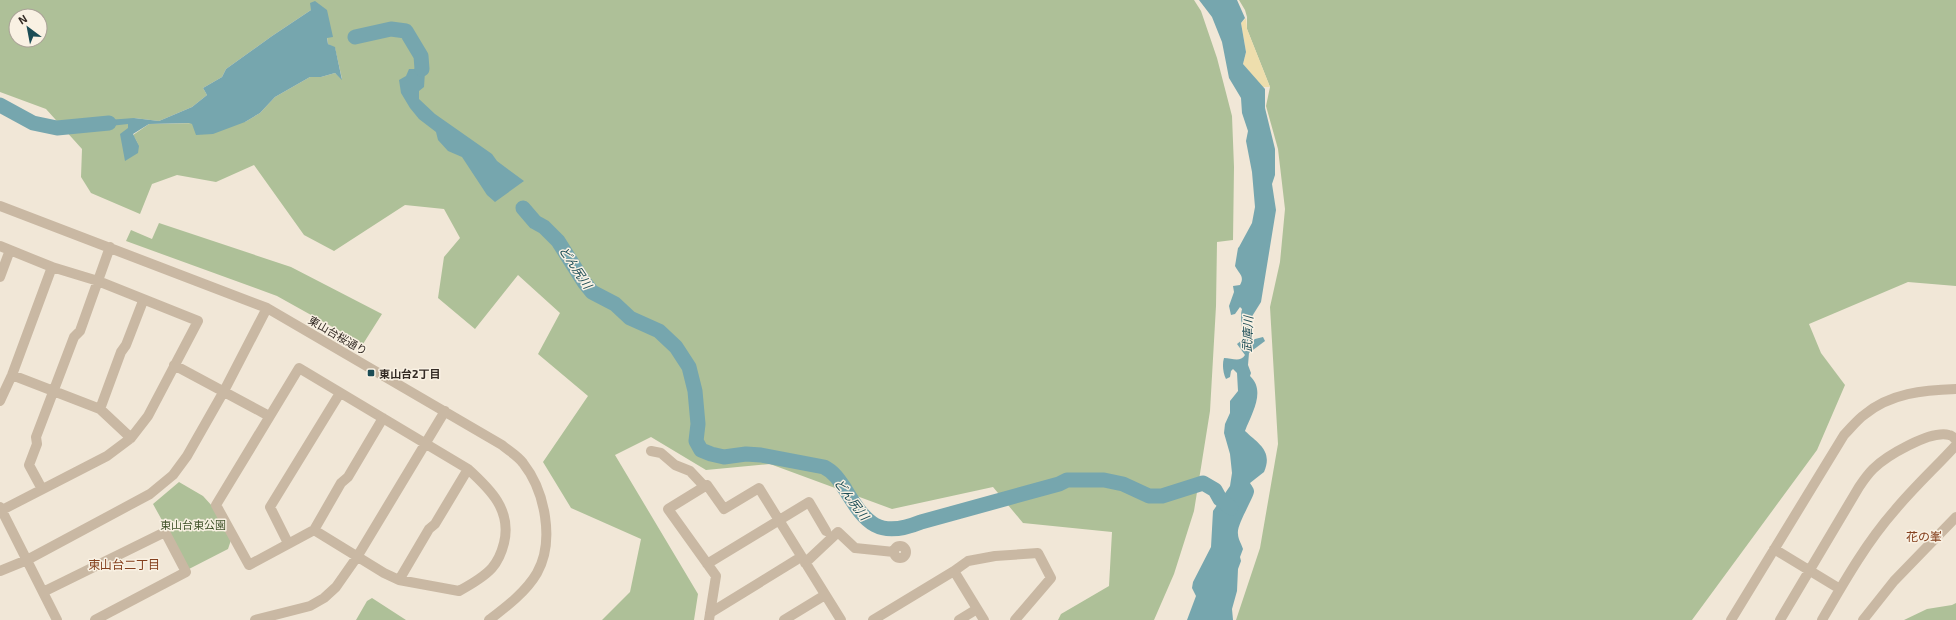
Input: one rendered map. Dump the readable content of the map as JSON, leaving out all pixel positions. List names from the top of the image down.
{
  "streets": {
    "street": ["東山台桜通り"]
  },
  "districts": ["花の峯", "東山台二丁目"],
  "water": ["どん尻川", "武庫川"],
  "parks": ["東山台東公園"],
  "places": {
    "transit": ["東山台2丁目"]
  },
  "north": "top left"
}
